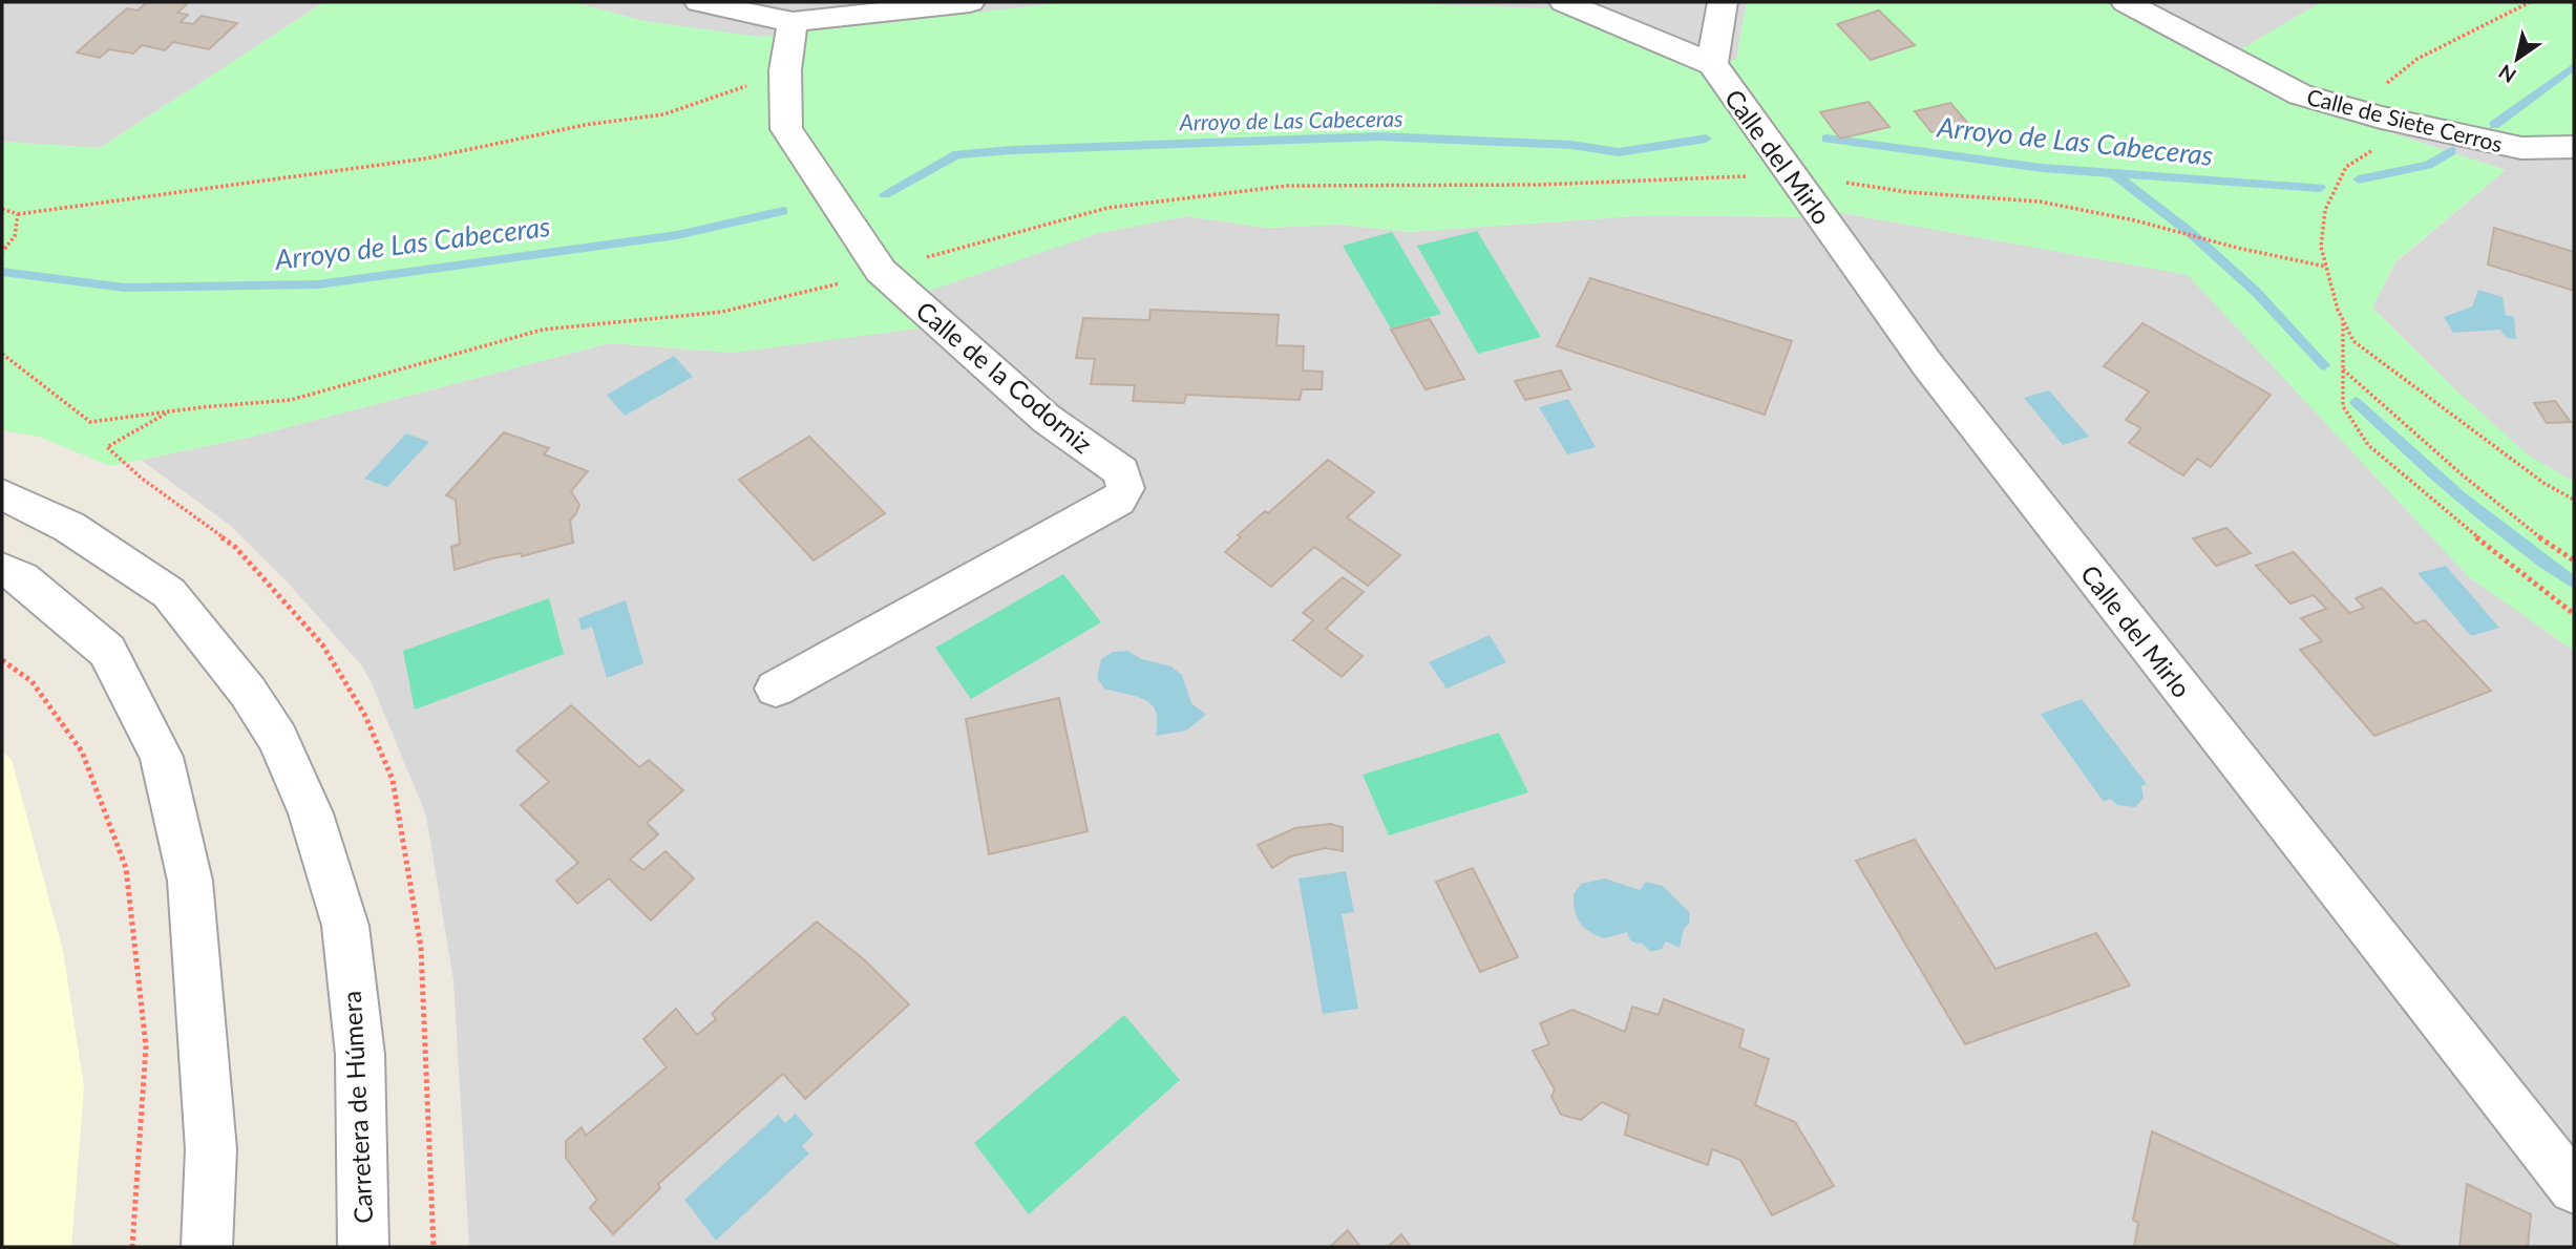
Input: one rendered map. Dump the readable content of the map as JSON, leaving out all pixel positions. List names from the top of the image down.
{
  "streets": {
    "street": [
      "Calle de Siete Cerros",
      "Calle del Mirlo",
      "Calle de la Codorniz",
      "Carretera de Húmera"
    ]
  },
  "water": ["Arroyo de Las Cabeceras"],
  "north": "bottom left"
}
